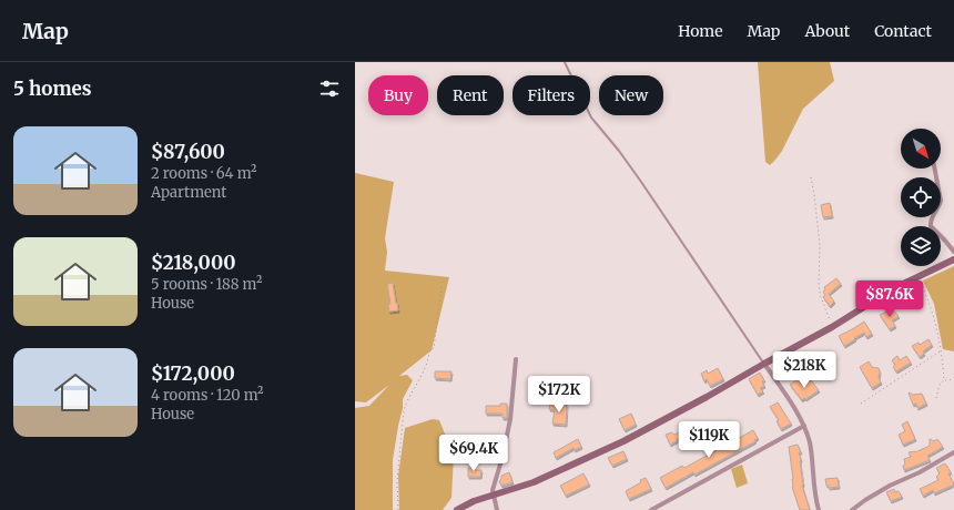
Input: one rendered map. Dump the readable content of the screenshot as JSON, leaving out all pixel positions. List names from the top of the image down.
{
  "north": "bottom right",
  "page": {
    "header": "Map",
    "nav": [
      "Home",
      "Map",
      "About",
      "Contact"
    ],
    "heading": "5 homes",
    "chip": [
      "Buy",
      "Rent",
      "Filters",
      "New"
    ],
    "list": [
      {
        "name": "$87,600",
        "note": "2 rooms · 64 m² · Apartment"
      },
      {
        "name": "$218,000",
        "note": "5 rooms · 188 m² · House"
      },
      {
        "name": "$172,000",
        "note": "4 rooms · 120 m² · House"
      }
    ],
    "price": [
      "$87.6K",
      "$218K",
      "$172K",
      "$119K",
      "$69.4K"
    ]
  }
}
